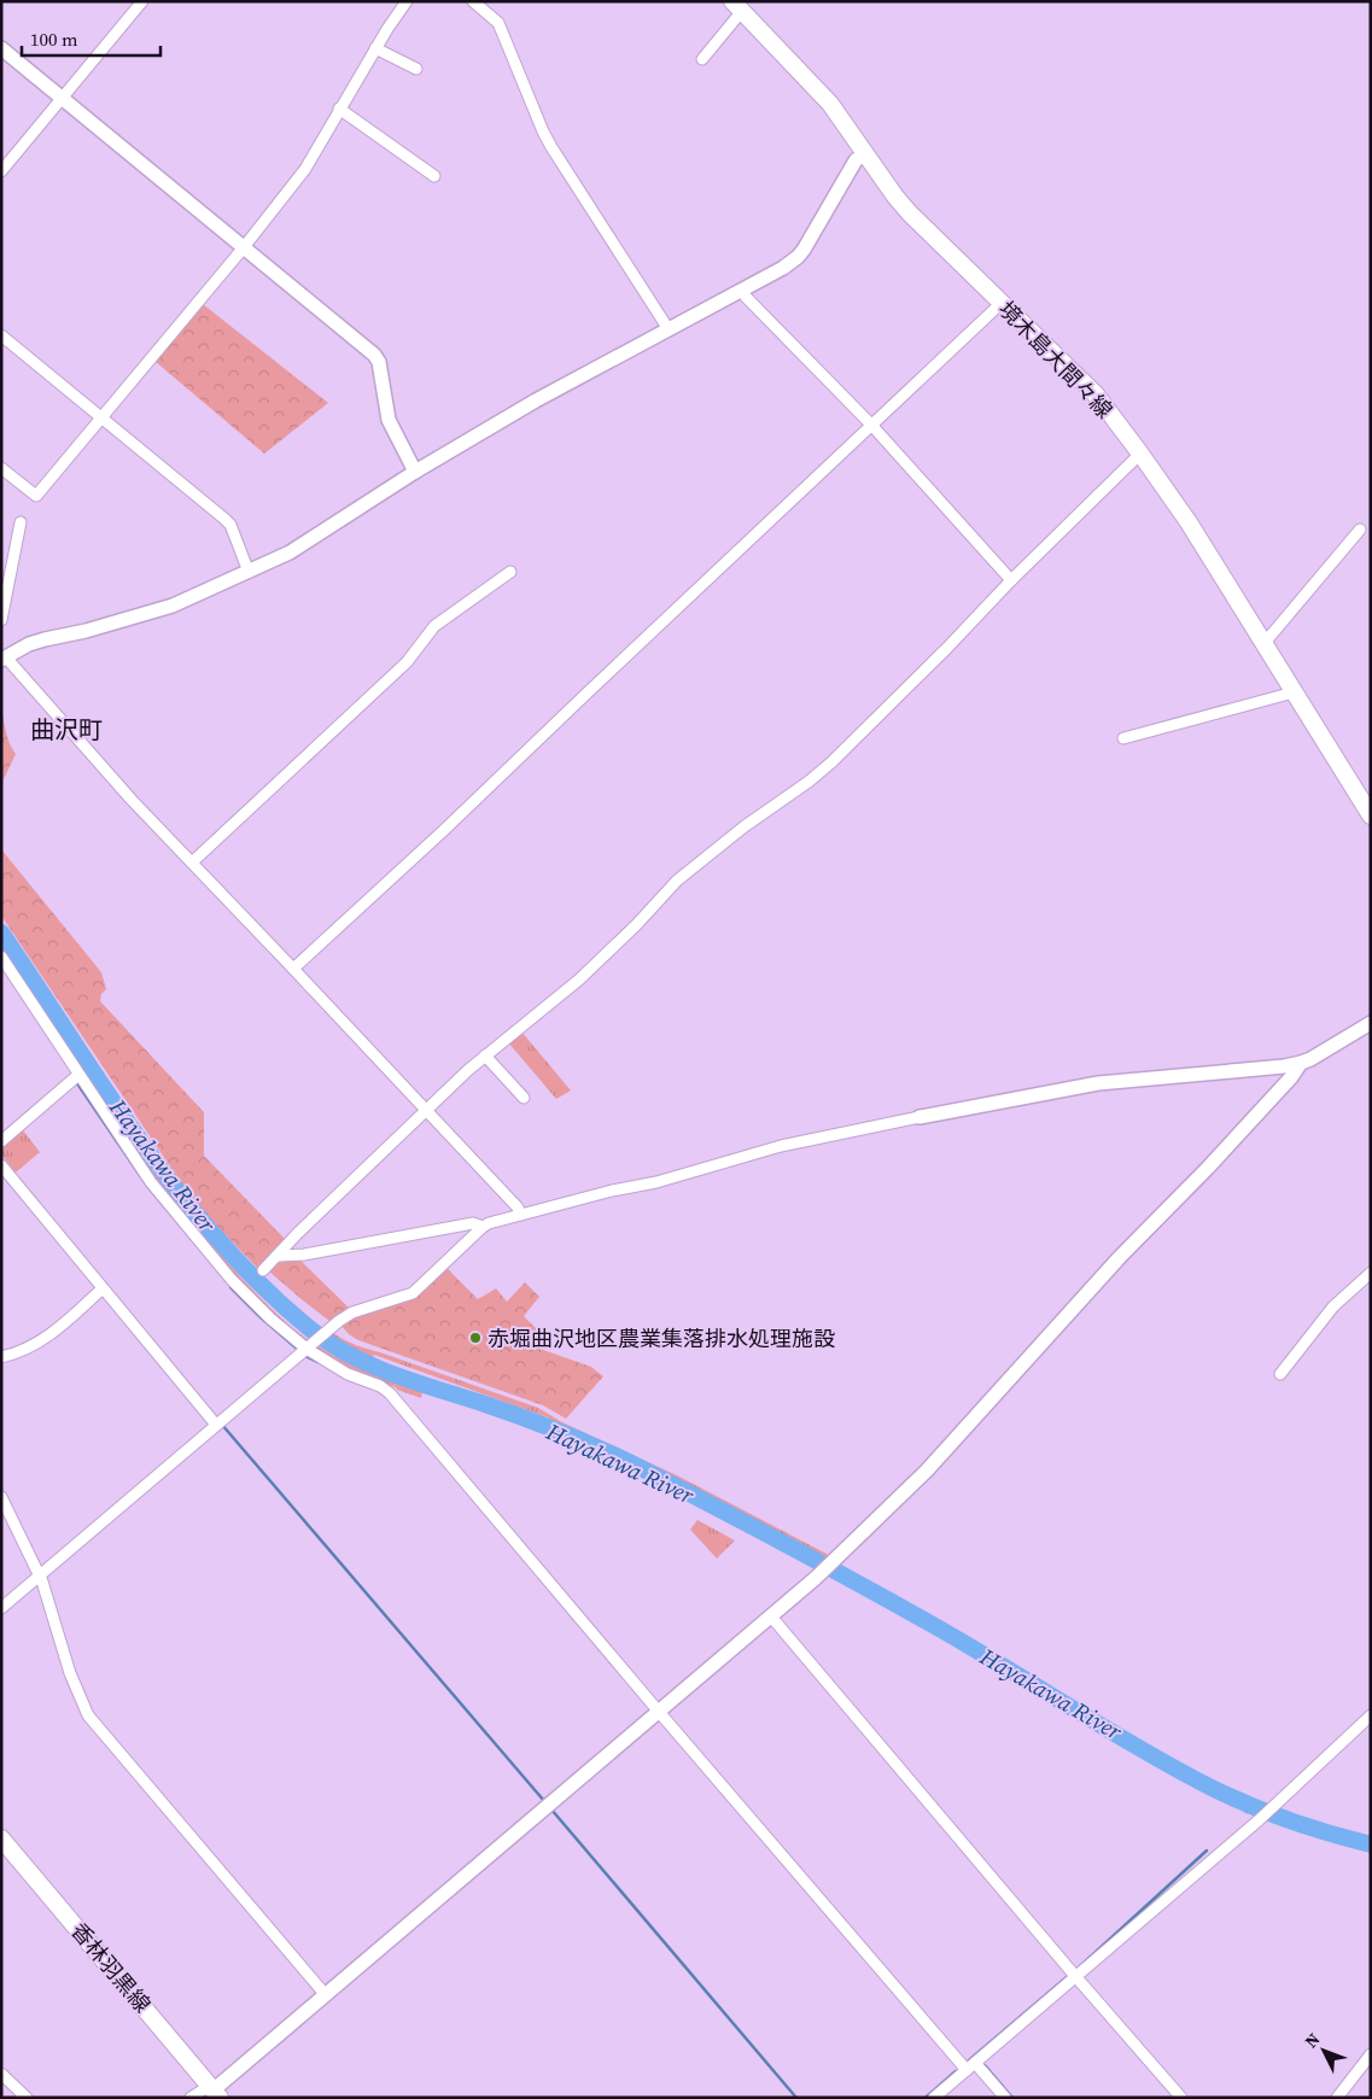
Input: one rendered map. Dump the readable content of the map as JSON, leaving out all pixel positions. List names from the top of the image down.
{
  "streets": {
    "main road": ["境木島大間々線", "香林羽黒線"]
  },
  "districts": ["曲沢町"],
  "water": ["Hayakawa River"],
  "places": ["赤堀曲沢地区農業集落排水処理施設"],
  "scale_bar": "100 m",
  "north": "top left"
}
